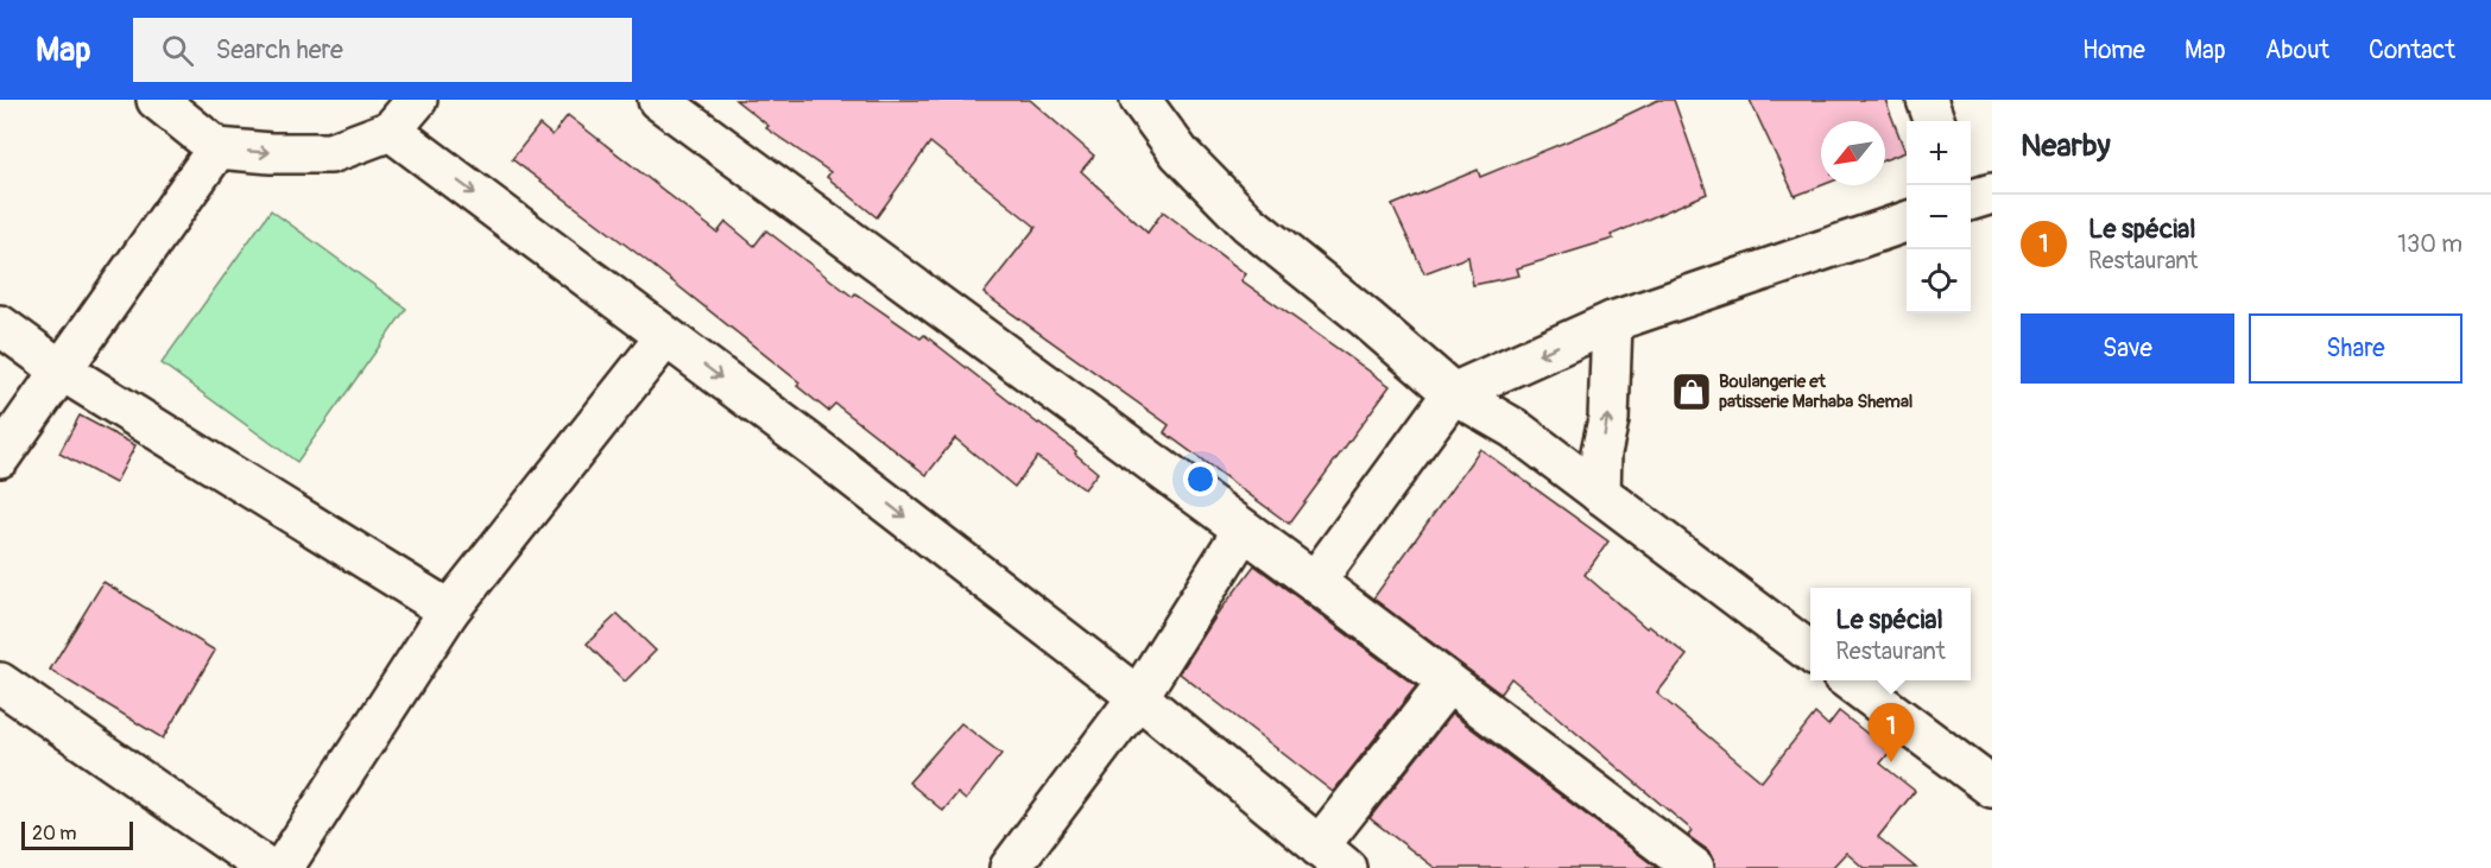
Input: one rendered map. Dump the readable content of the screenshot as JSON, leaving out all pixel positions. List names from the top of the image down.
{
  "places": {
    "shop": ["Boulangerie et patisserie Marhaba Shemal"]
  },
  "scale_bar": "20 m",
  "north": "bottom left",
  "page": {
    "header": "Map",
    "search": "Search here",
    "nav": [
      "Home",
      "Map",
      "About",
      "Contact"
    ],
    "heading": "Nearby",
    "map_buttons": ["+", "−"],
    "list": [
      {
        "mark": "1",
        "name": "Le spécial",
        "note": "Restaurant",
        "value": "130 m"
      }
    ],
    "buttons": ["Save", "Share"],
    "popup": ["Le spécial", "Restaurant"],
    "pins": "1",
    "scale": "20 m"
  }
}
